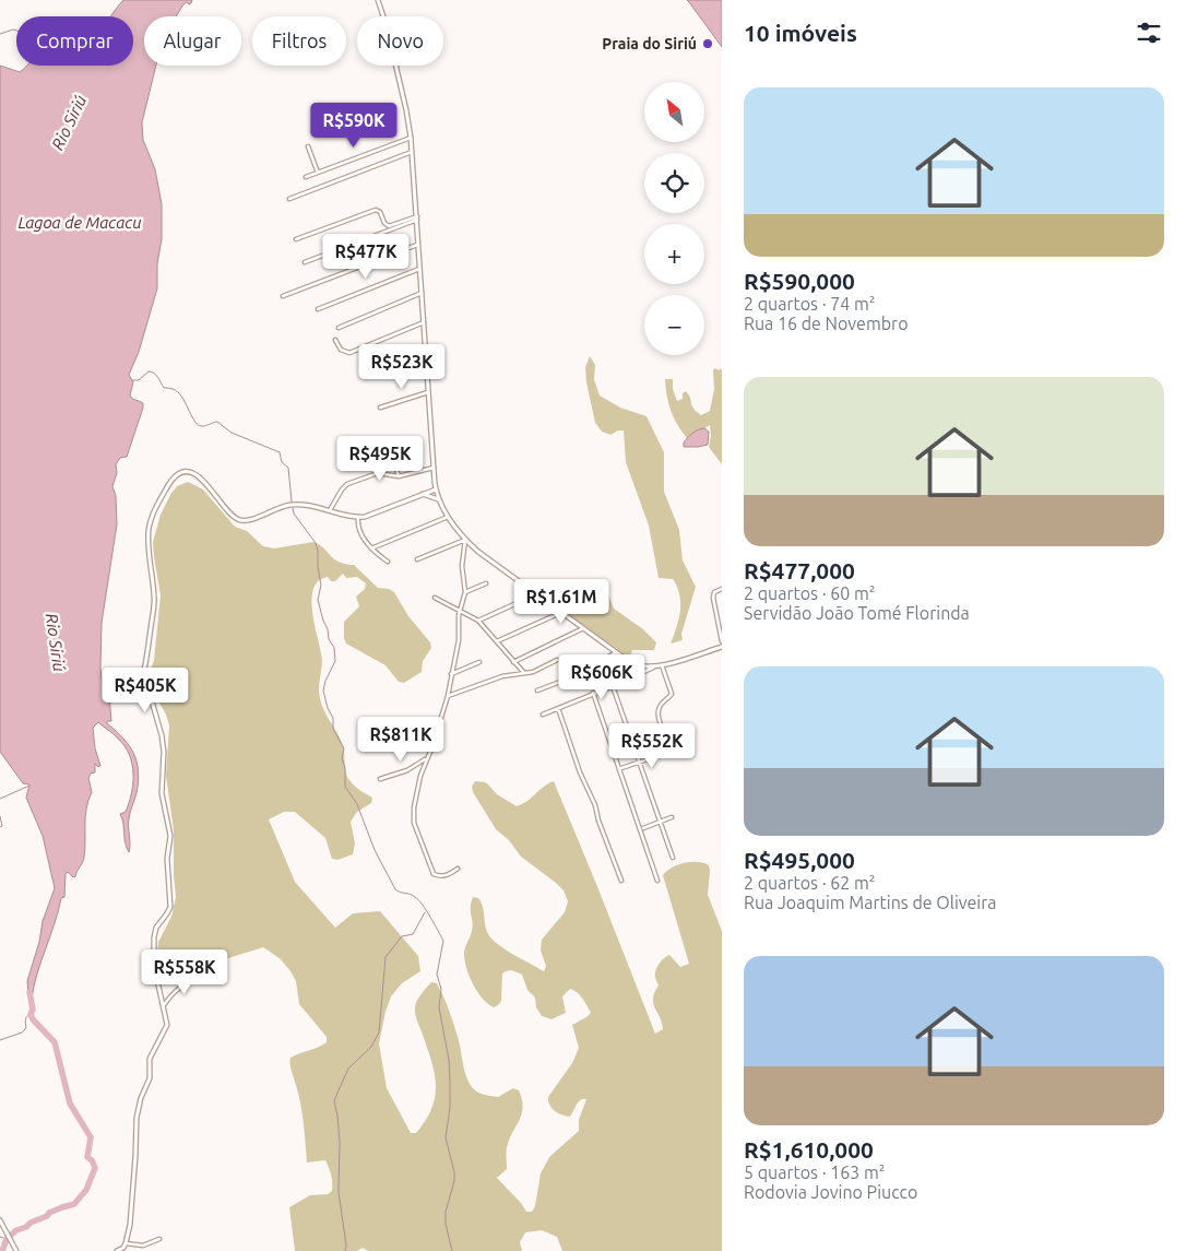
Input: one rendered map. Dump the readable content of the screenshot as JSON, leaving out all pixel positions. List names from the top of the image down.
{
  "water": ["Rio Siriú", "Lagoa de Macacu"],
  "places": ["Praia do Siriú"],
  "north": "top left",
  "page": {
    "heading": "10 imóveis",
    "chip": [
      "Comprar",
      "Alugar",
      "Filtros",
      "Novo"
    ],
    "list": [
      {
        "name": "R$590,000",
        "note": "2 quartos · 74 m² · Rua 16 de Novembro"
      },
      {
        "name": "R$477,000",
        "note": "2 quartos · 60 m² · Servidão João Tomé Florinda"
      },
      {
        "name": "R$495,000",
        "note": "2 quartos · 62 m² · Rua Joaquim Martins de Oliveira"
      },
      {
        "name": "R$1,610,000",
        "note": "5 quartos · 163 m² · Rodovia Jovino Piucco"
      }
    ],
    "map_buttons": ["+", "−"],
    "price": [
      "R$590K",
      "R$477K",
      "R$523K",
      "R$495K",
      "R$1.61M",
      "R$606K",
      "R$405K",
      "R$811K",
      "R$552K",
      "R$558K"
    ]
  }
}
